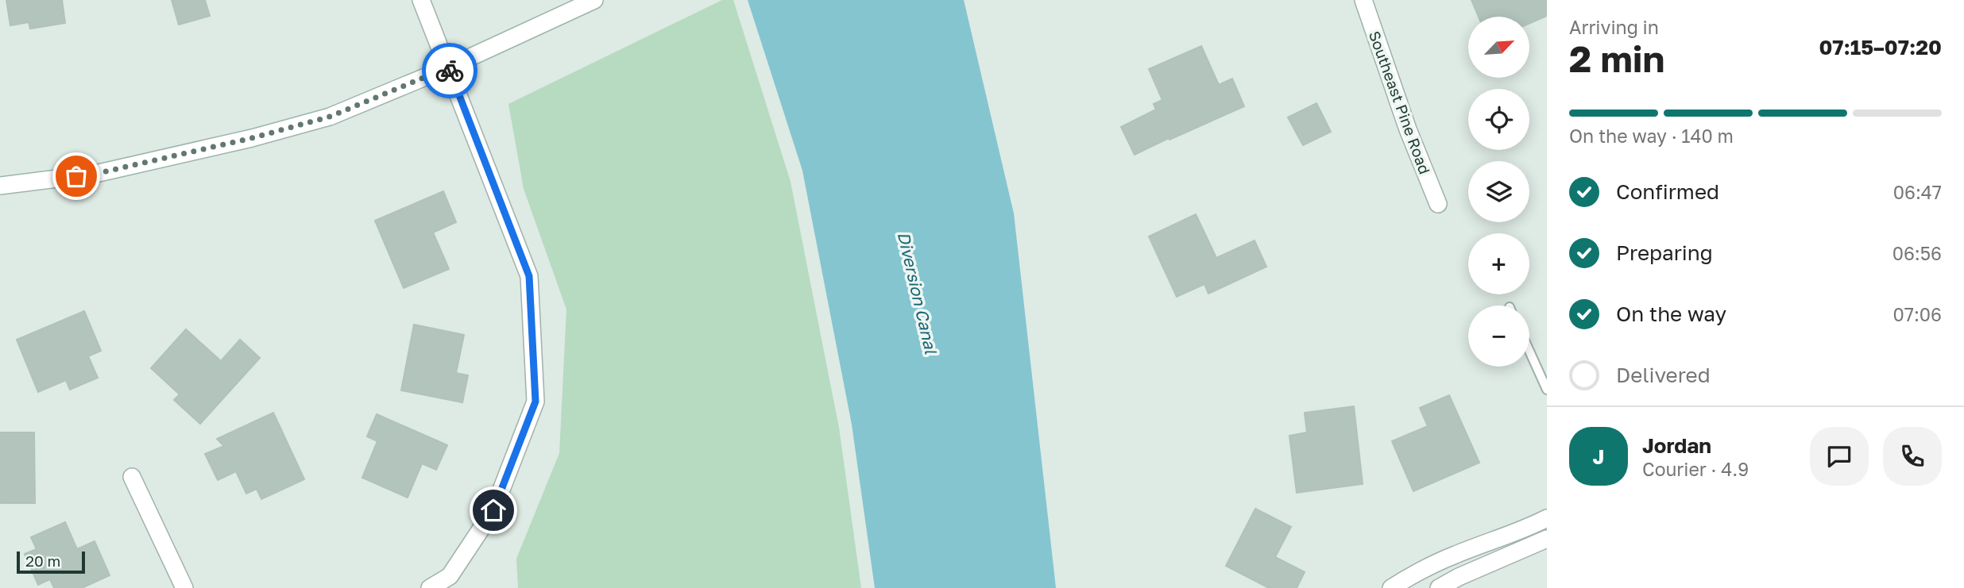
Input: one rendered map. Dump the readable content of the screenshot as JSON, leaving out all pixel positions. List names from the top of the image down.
{
  "streets": {
    "street": ["Southeast Pine Road"]
  },
  "water": ["Diversion Canal"],
  "scale_bar": "20 m",
  "north": "top right",
  "page": {
    "heading": ["2 min", "Arriving in", "07:15–07:20"],
    "panel": ["Jordan", "Courier · 4.9"],
    "map_buttons": ["+", "−"],
    "bar": "On the way · 140 m",
    "list": [
      ["Confirmed", "06:47"],
      ["Preparing", "06:56"],
      ["On the way", "07:06"],
      "Delivered"
    ],
    "round": "J",
    "scale": "20 m"
  }
}
